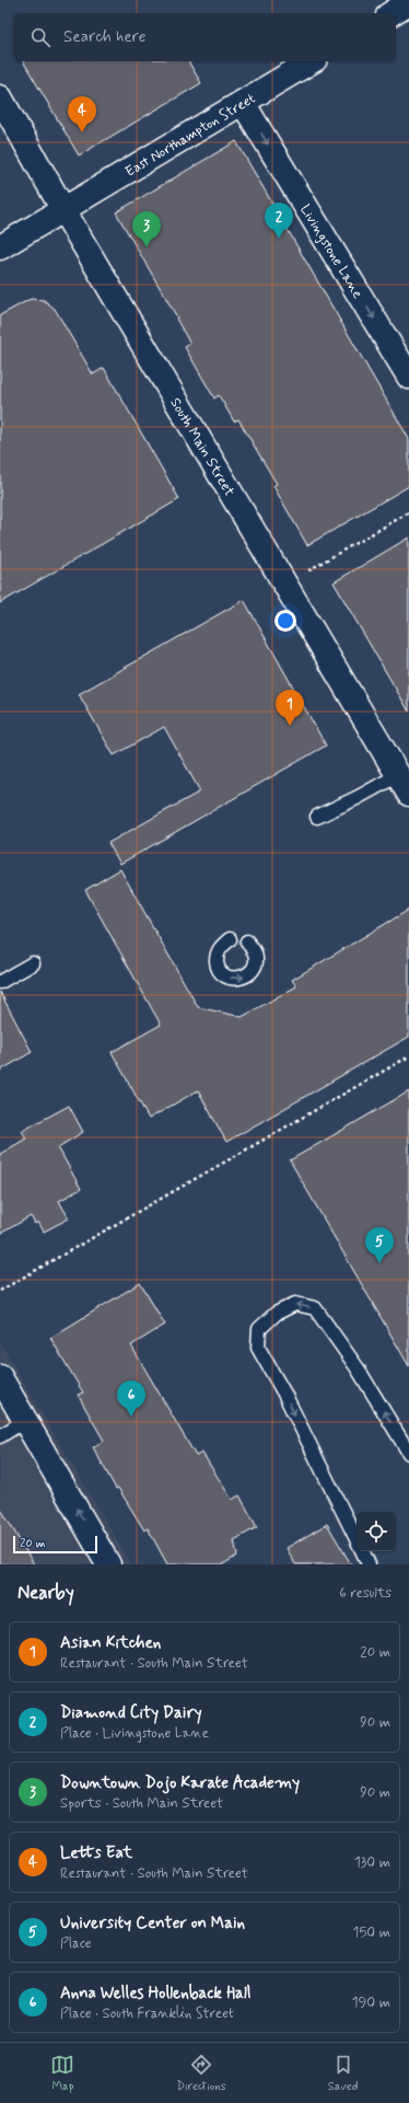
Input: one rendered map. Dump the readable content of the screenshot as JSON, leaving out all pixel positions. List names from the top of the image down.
{
  "streets": {
    "street": ["East Northampton Street", "Livingstone Lane", "South Main Street"]
  },
  "crossings": [
    ["East Northampton Street", "Livingstone Lane"],
    ["East Northampton Street", "South Main Street"]
  ],
  "one_way": ["Livingstone Lane"],
  "scale_bar": "20 m",
  "page": {
    "search": "Search here",
    "pins": [
      "4",
      "2",
      "3",
      "1",
      "5",
      "6"
    ],
    "scale": "20 m",
    "heading": ["Nearby", "6 results"],
    "list": [
      {
        "mark": "1",
        "name": "Asian Kitchen",
        "note": "Restaurant · South Main Street",
        "value": "20 m"
      },
      {
        "mark": "2",
        "name": "Diamond City Dairy",
        "note": "Place · Livingstone Lane",
        "value": "90 m"
      },
      {
        "mark": "3",
        "name": "Downtown Dojo Karate Academy",
        "note": "Sports · South Main Street",
        "value": "90 m"
      },
      {
        "mark": "4",
        "name": "Letts Eat",
        "note": "Restaurant · South Main Street",
        "value": "130 m"
      },
      {
        "mark": "5",
        "name": "University Center on Main",
        "note": "Place",
        "value": "150 m"
      },
      {
        "mark": "6",
        "name": "Anna Welles Hollenback Hall",
        "note": "Place · South Franklin Street",
        "value": "190 m"
      }
    ],
    "nav": ["Map", "Directions", "Saved"]
  }
}
